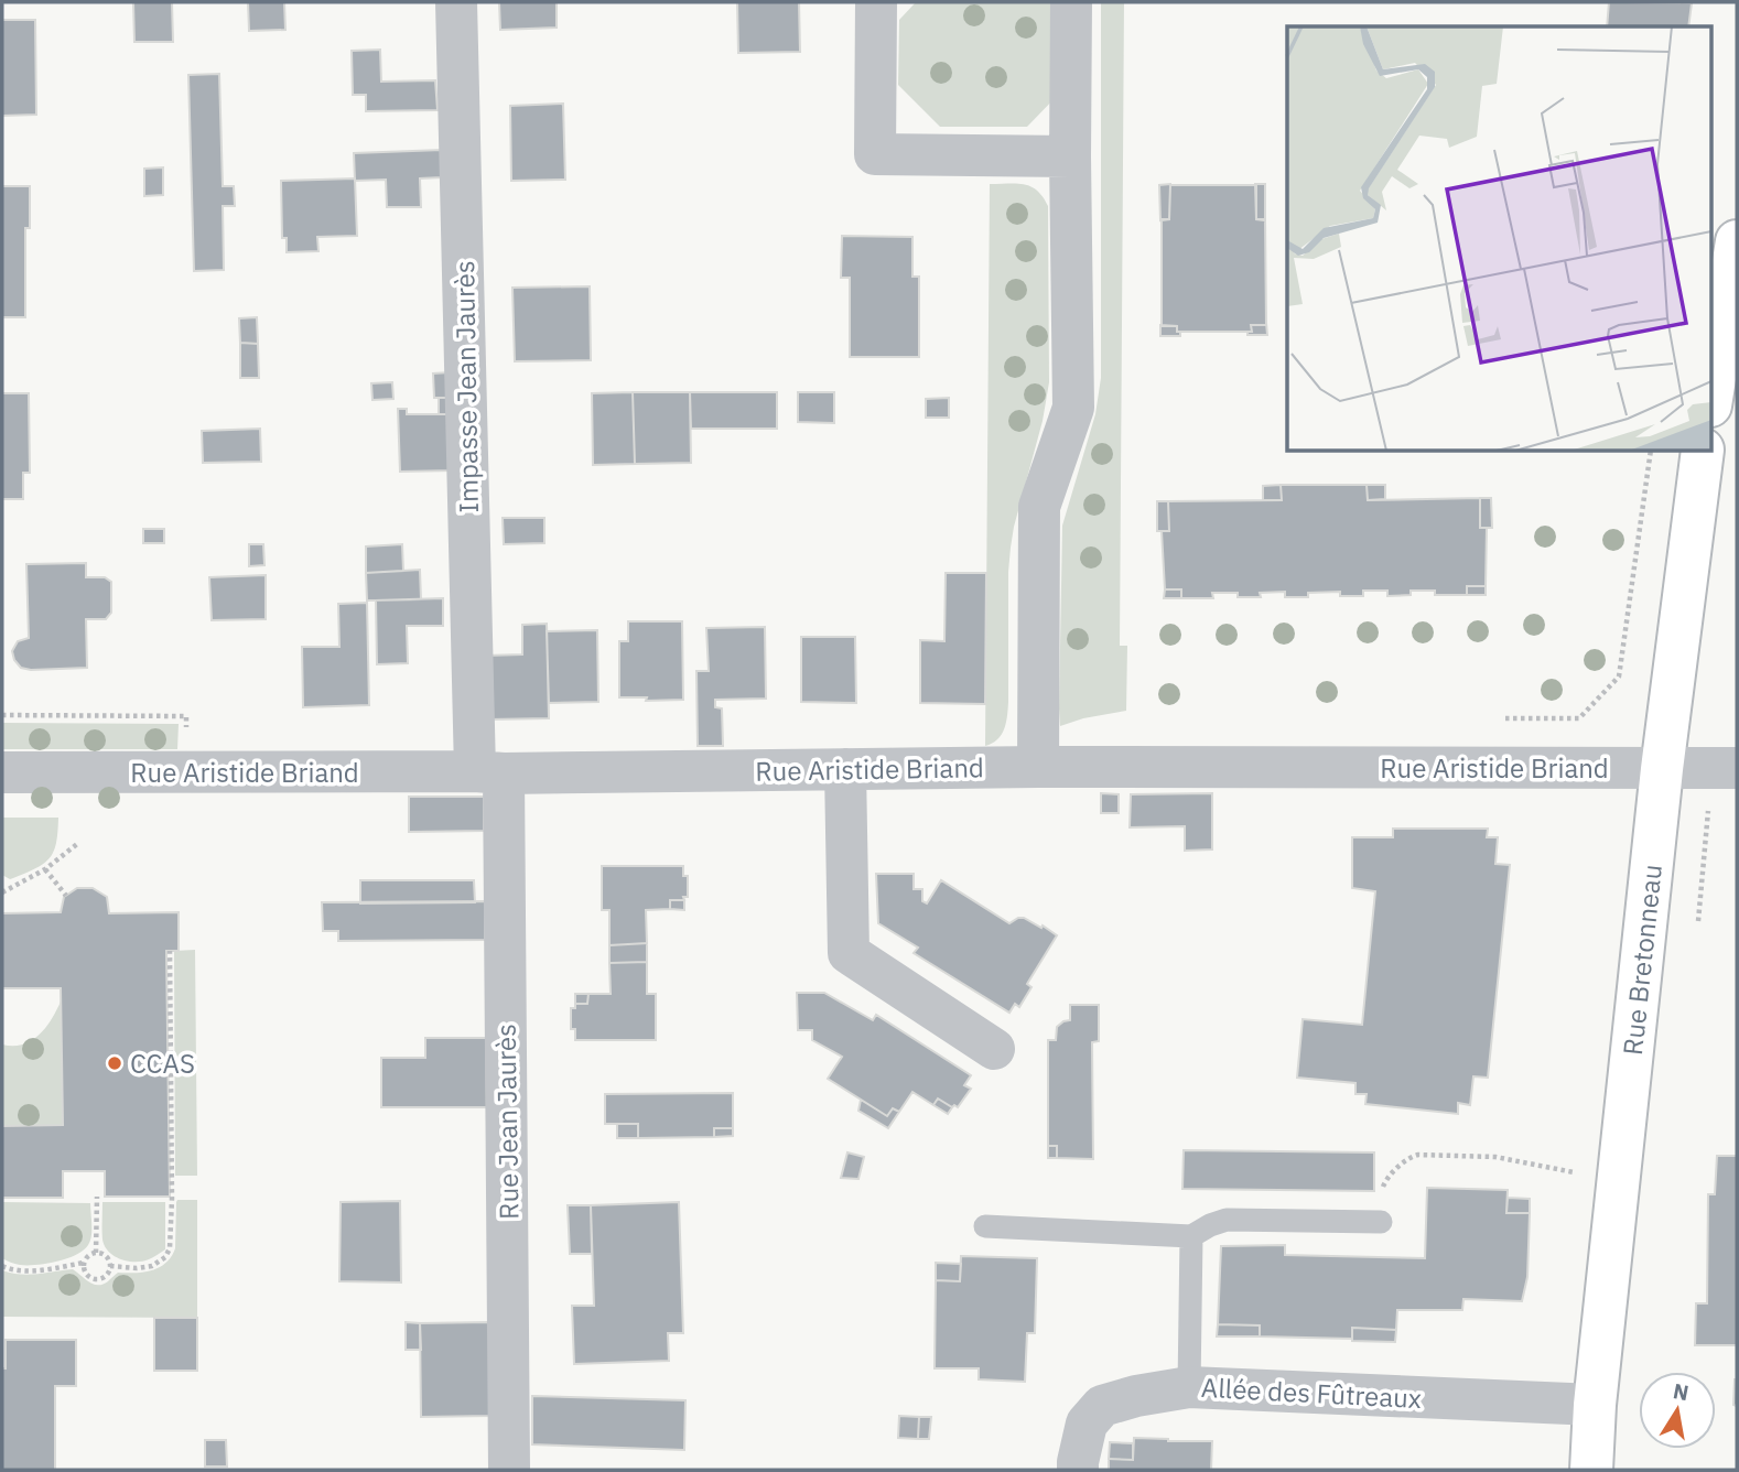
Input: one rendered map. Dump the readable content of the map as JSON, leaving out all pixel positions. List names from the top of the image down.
{
  "streets": {
    "street": [
      "Impasse Jean Jaurès",
      "Rue Aristide Briand",
      "Rue Bretonneau",
      "Rue Jean Jaurès",
      "Allée des Fûtreaux"
    ]
  },
  "crossings": [
    ["Impasse Jean Jaurès", "Rue Aristide Briand"],
    ["Impasse Jean Jaurès", "Rue Jean Jaurès"],
    ["Rue Aristide Briand", "Rue Bretonneau"],
    ["Rue Aristide Briand", "Rue Jean Jaurès"],
    ["Rue Bretonneau", "Allée des Fûtreaux"]
  ],
  "places": ["CCAS"],
  "north": "top"
}
